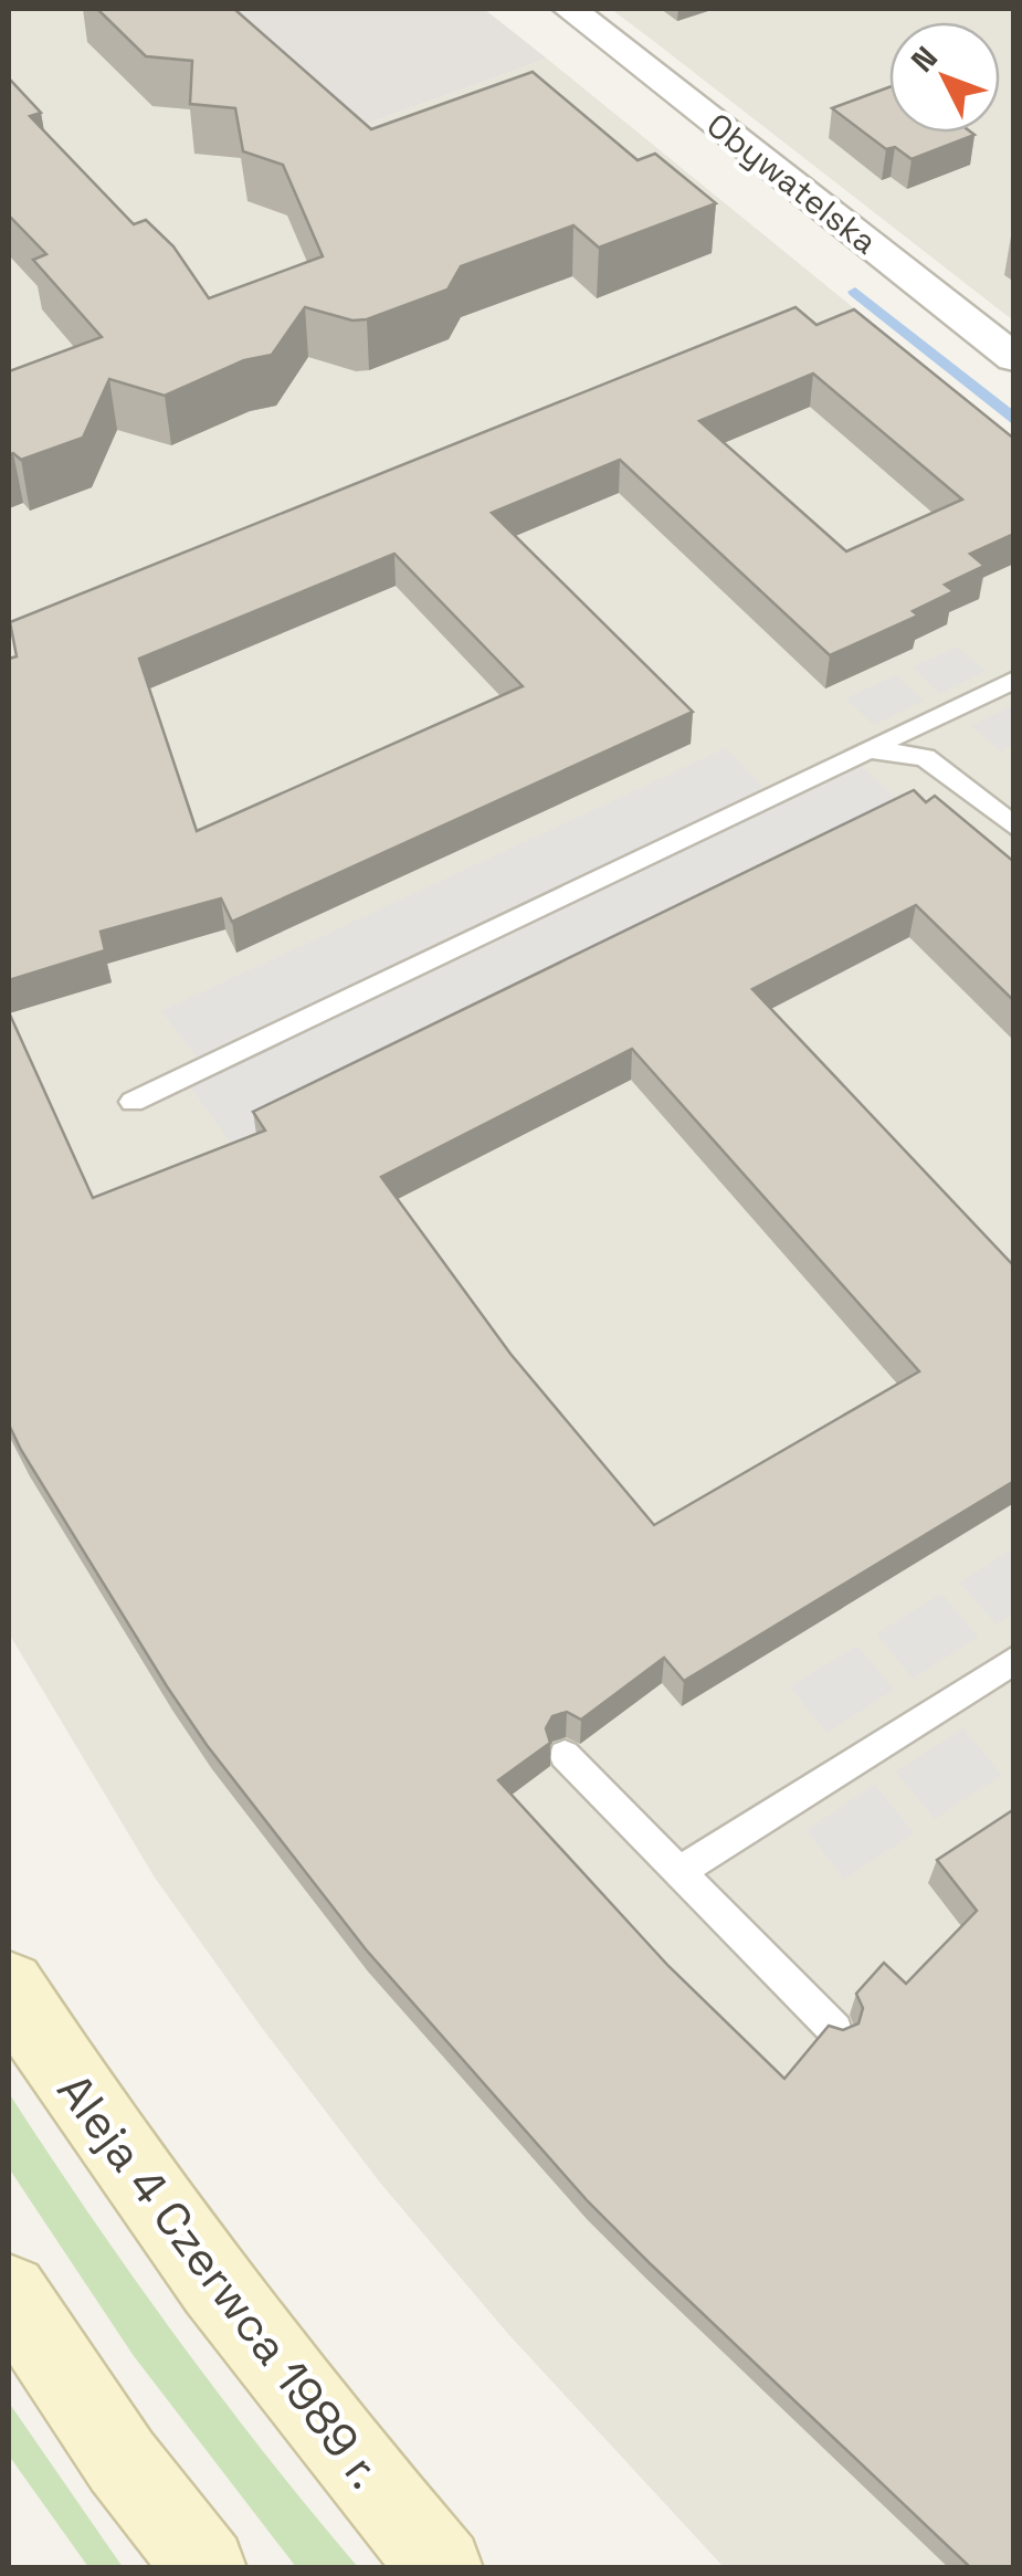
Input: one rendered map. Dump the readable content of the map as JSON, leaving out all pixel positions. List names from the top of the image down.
{
  "streets": {
    "main road": ["Aleja 4 Czerwca 1989 r."],
    "street": ["Obywatelska"]
  },
  "north": "top left"
}
